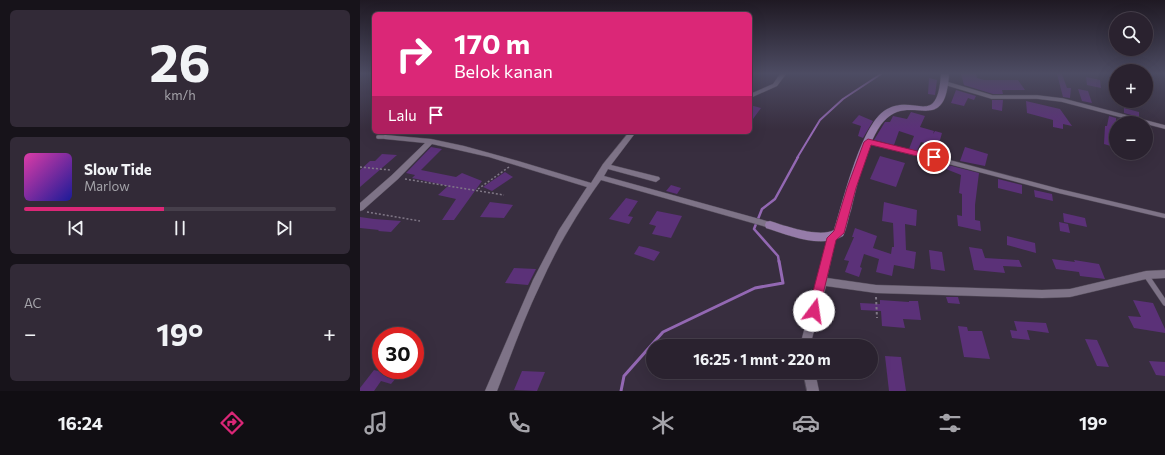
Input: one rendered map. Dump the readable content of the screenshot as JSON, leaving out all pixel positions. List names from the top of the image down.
{
  "page": {
    "tile": [
      ["26", "km/h"],
      "AC"
    ],
    "map_buttons": ["+", "−"],
    "turn": ["170 m", "Belok kanan"],
    "then": "Lalu",
    "song": ["Slow Tide", "Marlow"],
    "heat": ["−", "19°", "+"],
    "limit": "30",
    "trip": "16:25 · 1 mnt · 220 m",
    "tabs": ["16:24", "19°"]
  }
}
